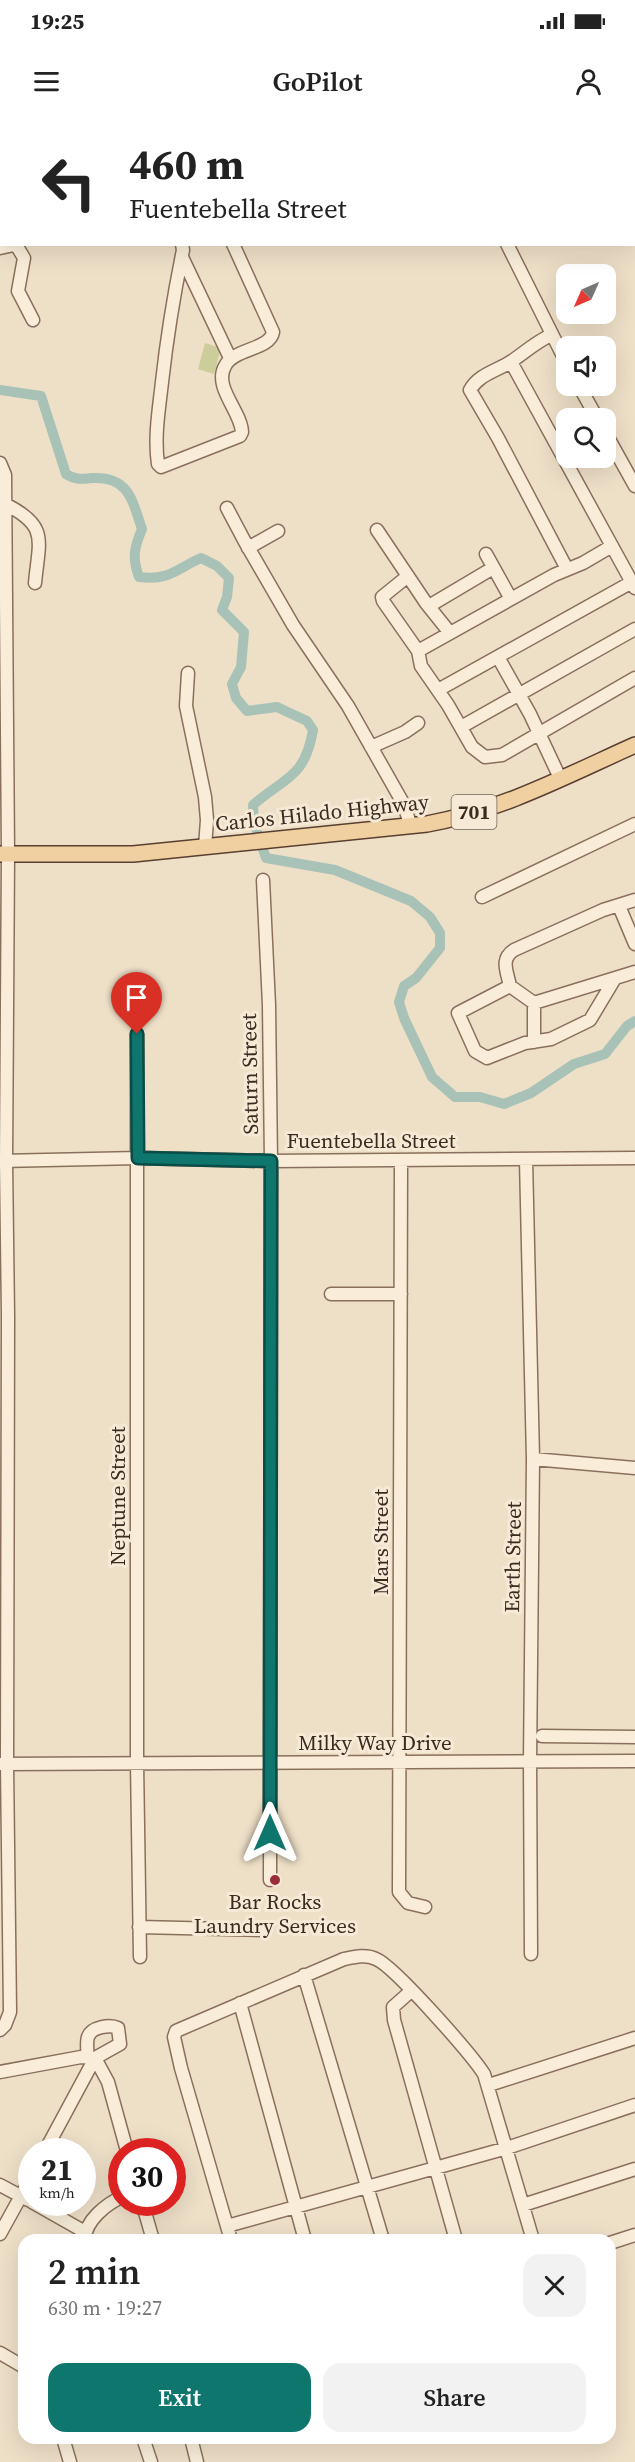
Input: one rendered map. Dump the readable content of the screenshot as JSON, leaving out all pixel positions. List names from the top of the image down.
{
  "streets": {
    "main road": ["701", "Carlos Hilado Highway"],
    "street": [
      "Saturn Street",
      "Fuentebella Street",
      "Neptune Street",
      "Mars Street",
      "Earth Street",
      "Milky Way Drive"
    ]
  },
  "crossings": [
    ["Saturn Street", "Fuentebella Street"],
    ["Saturn Street", "Milky Way Drive"],
    ["Fuentebella Street", "Neptune Street"],
    ["Fuentebella Street", "Mars Street"],
    ["Fuentebella Street", "Earth Street"],
    ["Neptune Street", "Milky Way Drive"],
    ["Mars Street", "Milky Way Drive"],
    ["Earth Street", "Milky Way Drive"]
  ],
  "places": ["Bar Rocks Laundry Services"],
  "north": "bottom left",
  "page": {
    "status": "19:25",
    "header": "GoPilot",
    "turn": ["460 m", "Fuentebella Street"],
    "speed": "21 km/h",
    "limit": "30",
    "heading": ["2 min", "630 m · 19:27"],
    "buttons": ["Exit", "Share"]
  }
}
